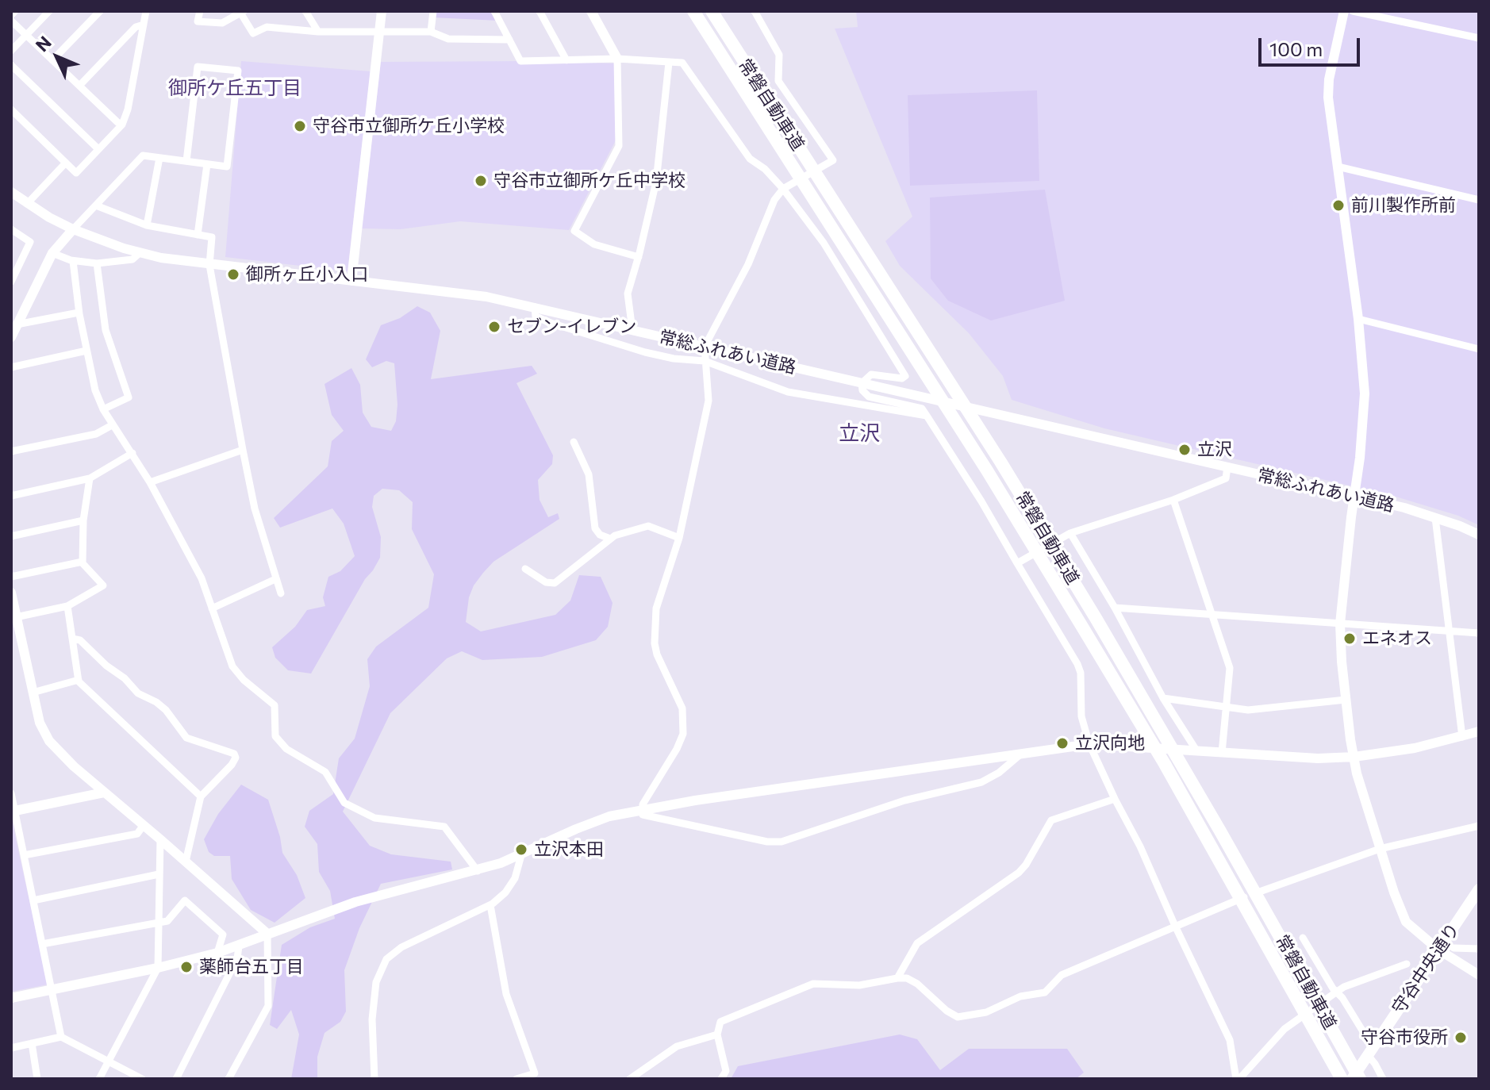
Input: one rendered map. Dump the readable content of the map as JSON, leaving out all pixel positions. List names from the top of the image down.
{
  "streets": {
    "highway": ["常磐自動車道"],
    "main road": ["守谷中央通り"],
    "street": ["常総ふれあい道路"]
  },
  "districts": ["御所ケ丘五丁目", "立沢"],
  "places": [
    "守谷市立御所ケ丘小学校",
    "守谷市立御所ケ丘中学校",
    "前川製作所前",
    "御所ヶ丘小入口",
    "セブン-イレブン",
    "立沢",
    "エネオス",
    "立沢向地",
    "立沢本田",
    "薬師台五丁目",
    "守谷市役所"
  ],
  "scale_bar": "100 m",
  "north": "top left"
}
